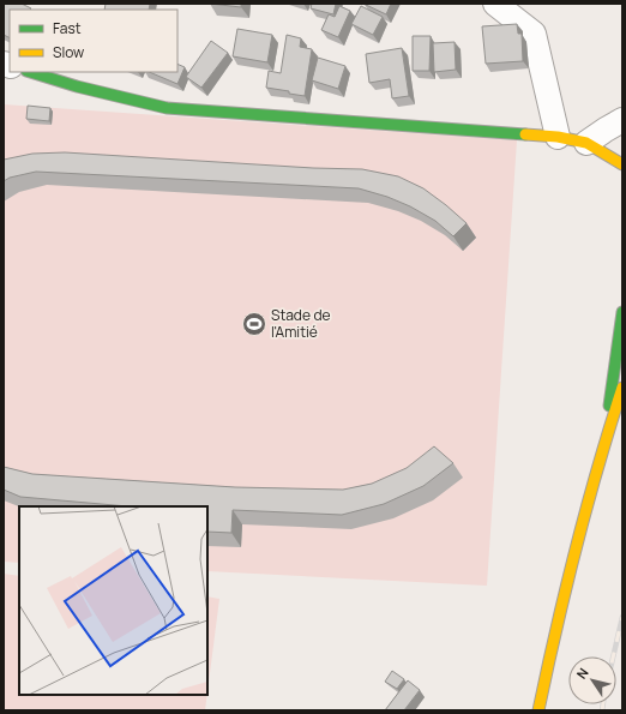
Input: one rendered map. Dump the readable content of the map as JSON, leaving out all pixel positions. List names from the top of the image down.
{
  "places": {
    "sports": ["Stade de l'Amitié"]
  },
  "legend": ["Fast", "Slow"],
  "north": "top left"
}
